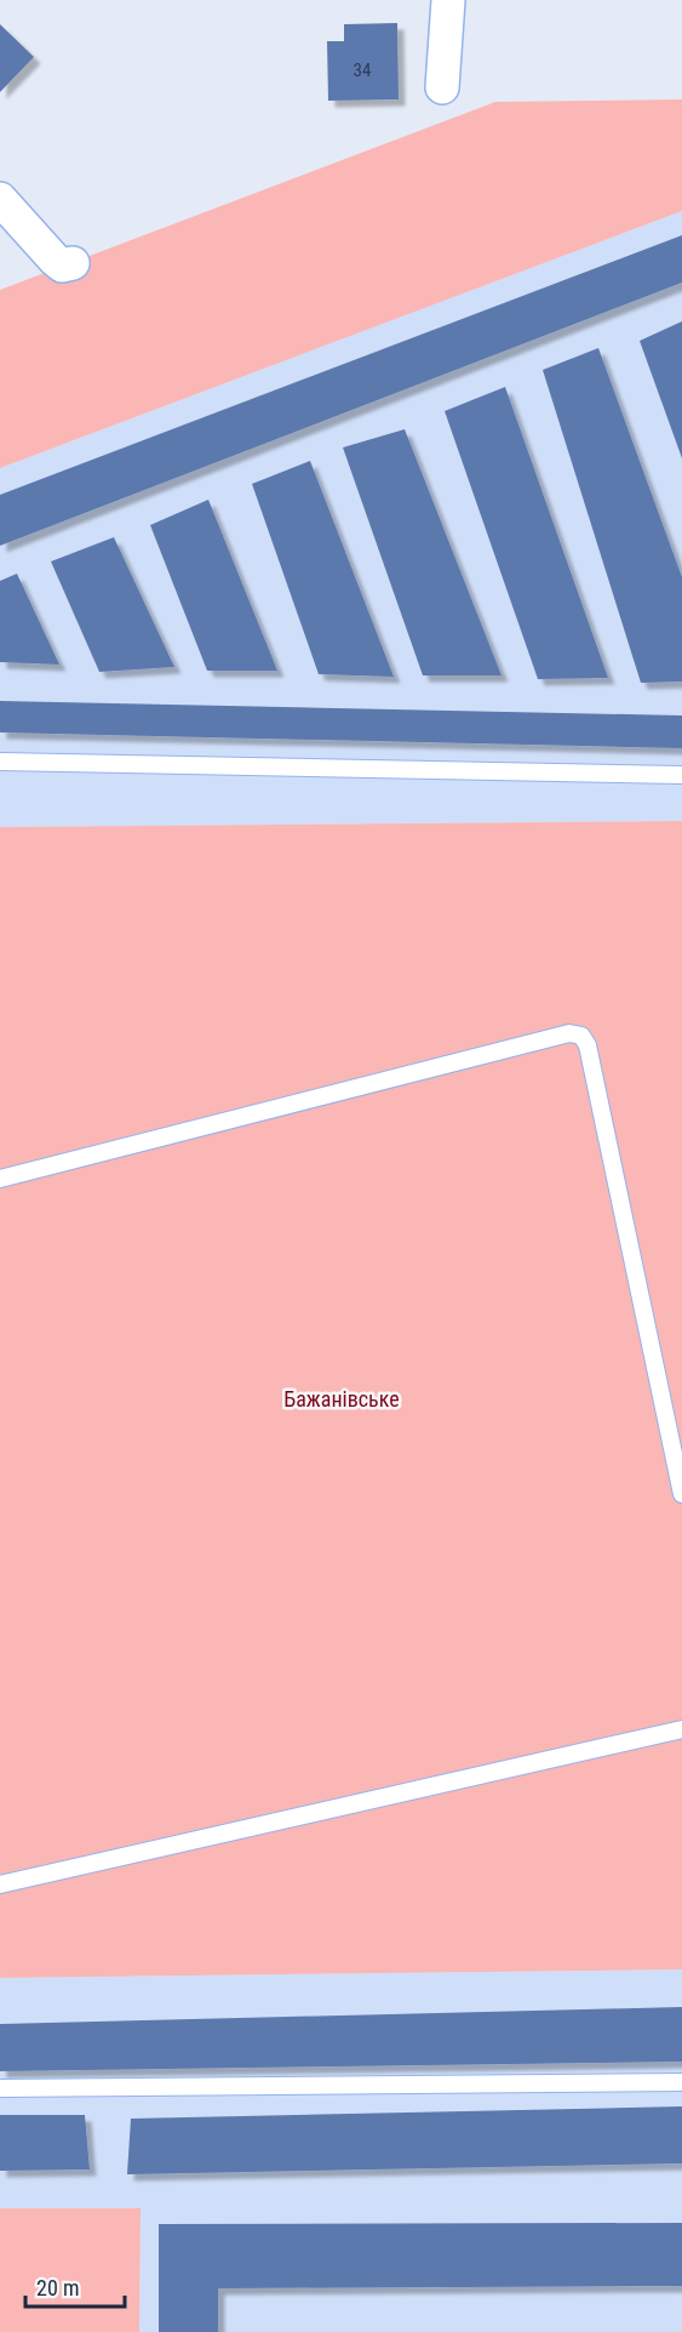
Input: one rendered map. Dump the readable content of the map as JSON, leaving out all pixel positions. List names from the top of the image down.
{
  "parks": ["Бажанівське"],
  "house_numbers": ["34"],
  "scale_bar": "20 m"
}
